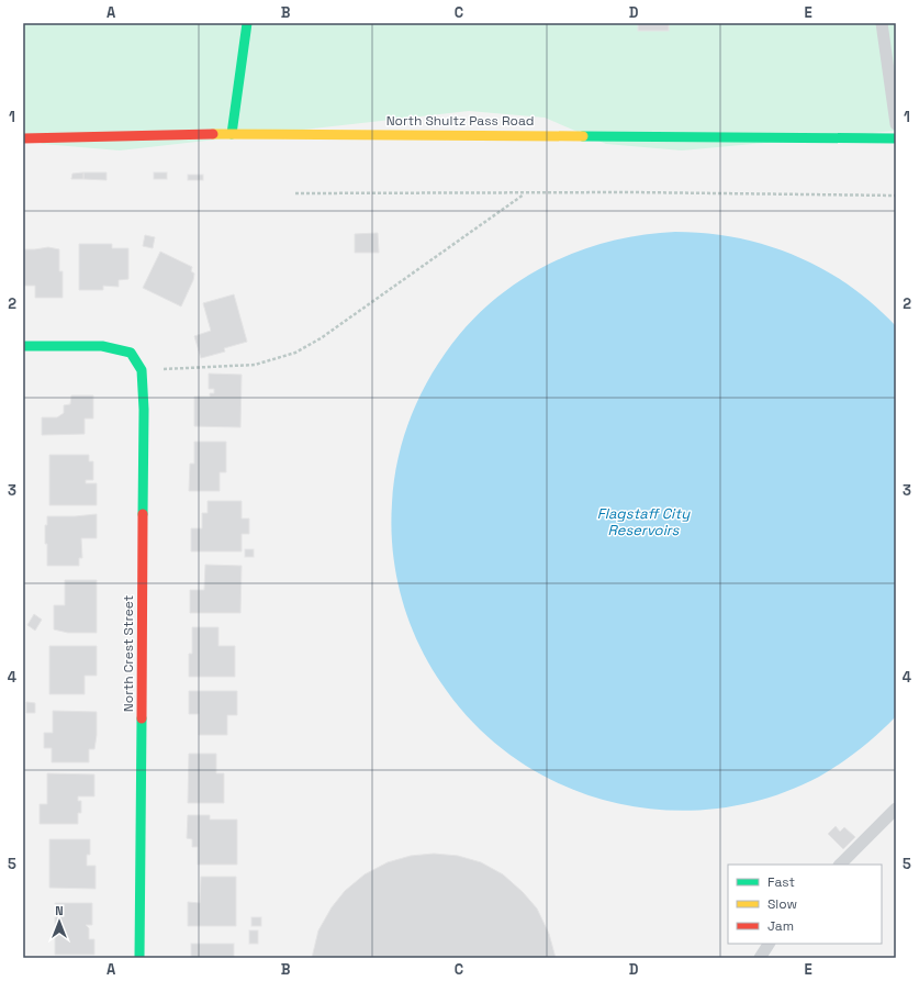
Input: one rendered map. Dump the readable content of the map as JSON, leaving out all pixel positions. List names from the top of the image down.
{
  "streets": {
    "street": ["North Shultz Pass Road", "North Crest Street"]
  },
  "water": ["Flagstaff City Reservoirs"],
  "legend": ["Fast", "Slow", "Jam"],
  "north": "top",
  "grid": {
    "columns": [
      "A",
      "B",
      "C",
      "D",
      "E"
    ],
    "rows": [
      "1",
      "2",
      "3",
      "4",
      "5"
    ]
  }
}
